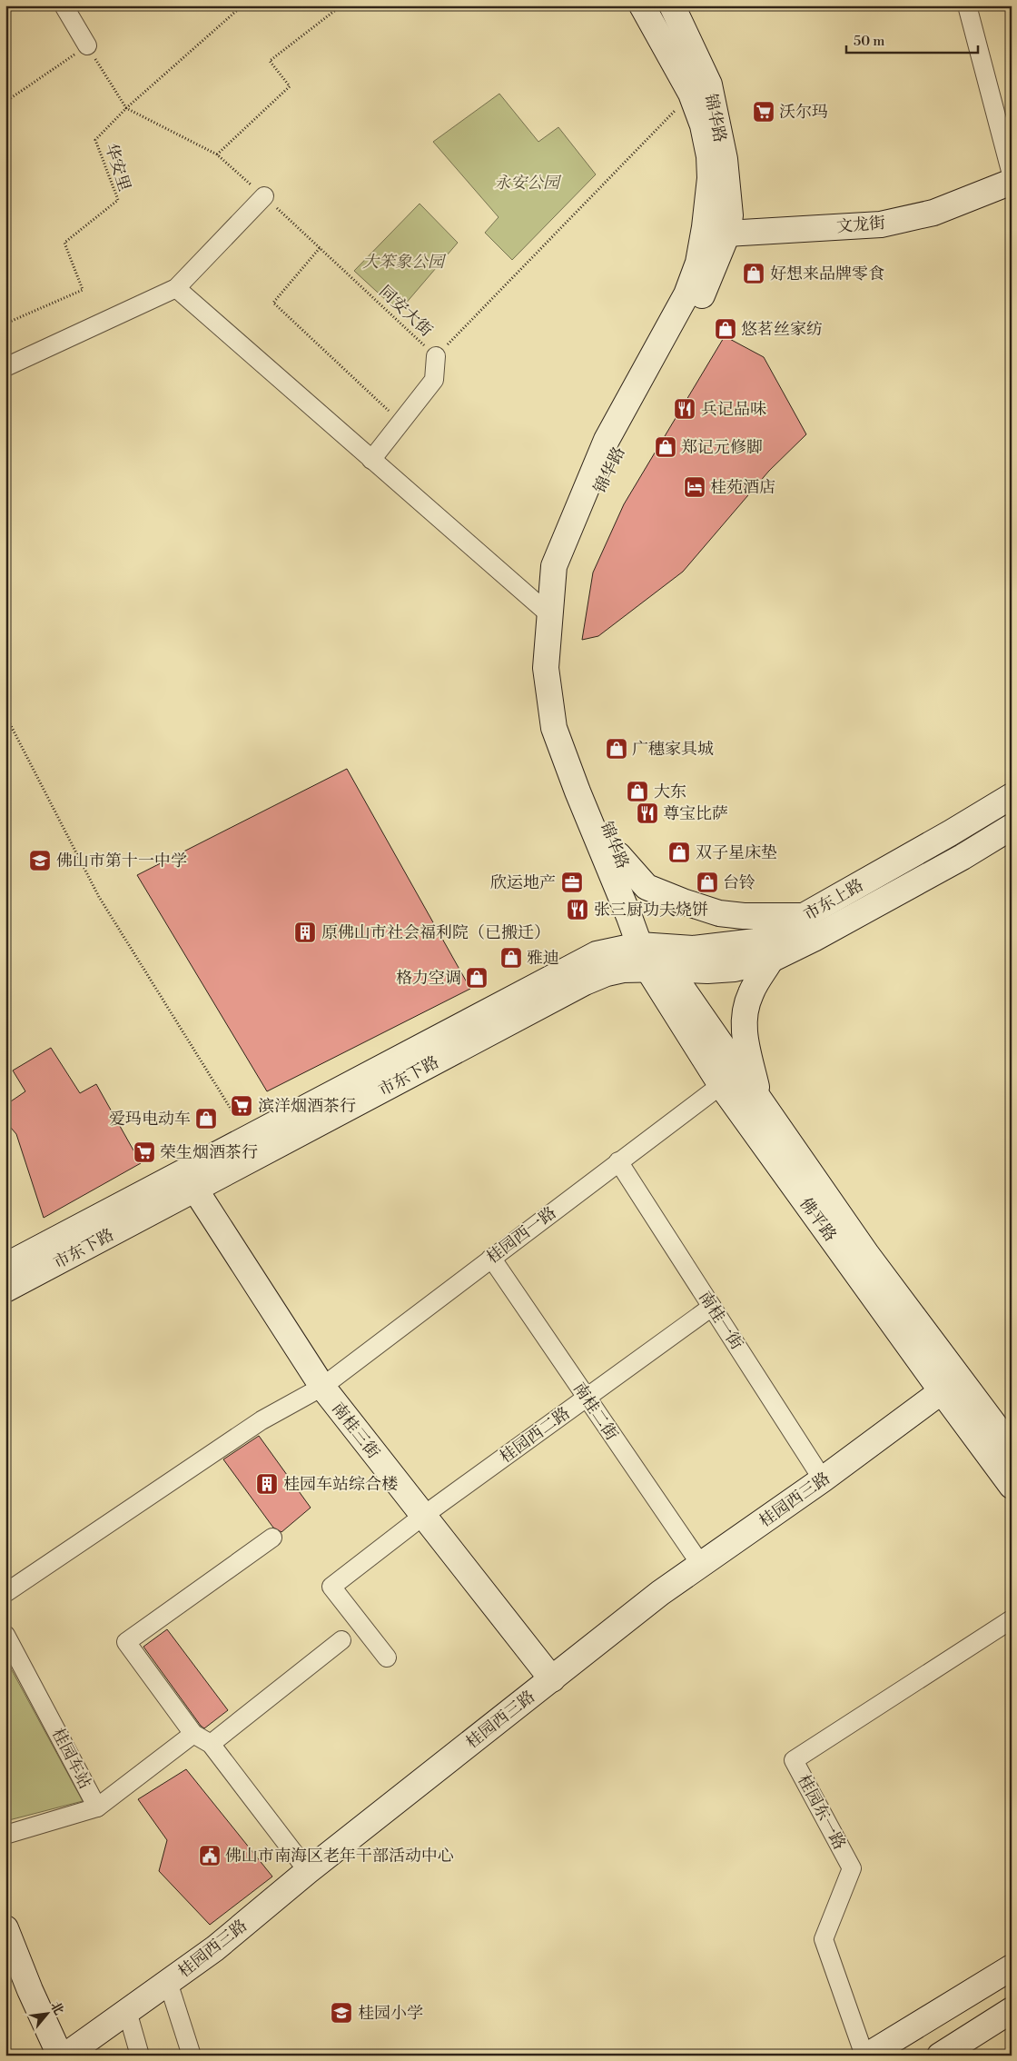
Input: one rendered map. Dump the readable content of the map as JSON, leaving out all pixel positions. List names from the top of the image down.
{
  "streets": {
    "main road": [
      "锦华路",
      "文龙街",
      "市东上路",
      "市东下路",
      "佛平路",
      "南桂三街",
      "桂园西三路"
    ],
    "street": [
      "桂园西一路",
      "南桂一街",
      "南桂二街",
      "桂园西二路",
      "桂园车站",
      "桂园东一路"
    ],
    "path": ["华安里", "同安大街"]
  },
  "crossings": [
    ["锦华路", "文龙街"],
    ["锦华路", "同安大街"],
    ["锦华路", "市东上路"],
    ["锦华路", "市东下路"],
    ["锦华路", "佛平路"],
    ["华安里", "同安大街"],
    ["市东上路", "市东下路"],
    ["市东上路", "佛平路"],
    ["市东下路", "佛平路"],
    ["市东下路", "南桂三街"],
    ["佛平路", "桂园西一路"],
    ["佛平路", "桂园西三路"],
    ["桂园西一路", "南桂一街"],
    ["桂园西一路", "南桂二街"],
    ["桂园西一路", "南桂三街"],
    ["南桂一街", "桂园西二路"],
    ["南桂一街", "桂园西三路"],
    ["南桂二街", "桂园西二路"],
    ["南桂二街", "桂园西三路"],
    ["南桂三街", "桂园西二路"],
    ["南桂三街", "桂园西三路"]
  ],
  "parks": ["永安公园", "大笨象公园"],
  "places": {
    "supermarket": ["沃尔玛", "滨洋烟酒茶行", "荣生烟酒茶行"],
    "shop": [
      "好想来品牌零食",
      "悠茗丝家纺",
      "郑记元修脚",
      "广穗家具城",
      "大东",
      "双子星床垫",
      "台铃",
      "雅迪",
      "格力空调",
      "爱玛电动车"
    ],
    "restaurant": ["兵记品味", "尊宝比萨", "张三厨功夫烧饼"],
    "hotel": ["桂苑酒店"],
    "school or university": ["佛山市第十一中学", "桂园小学"],
    "office": ["欣运地产"],
    "building": ["原佛山市社会福利院（已搬迁）", "桂园车站综合楼"],
    "public building": ["佛山市南海区老年干部活动中心"]
  },
  "scale_bar": "50 m",
  "north": "top right"
}
